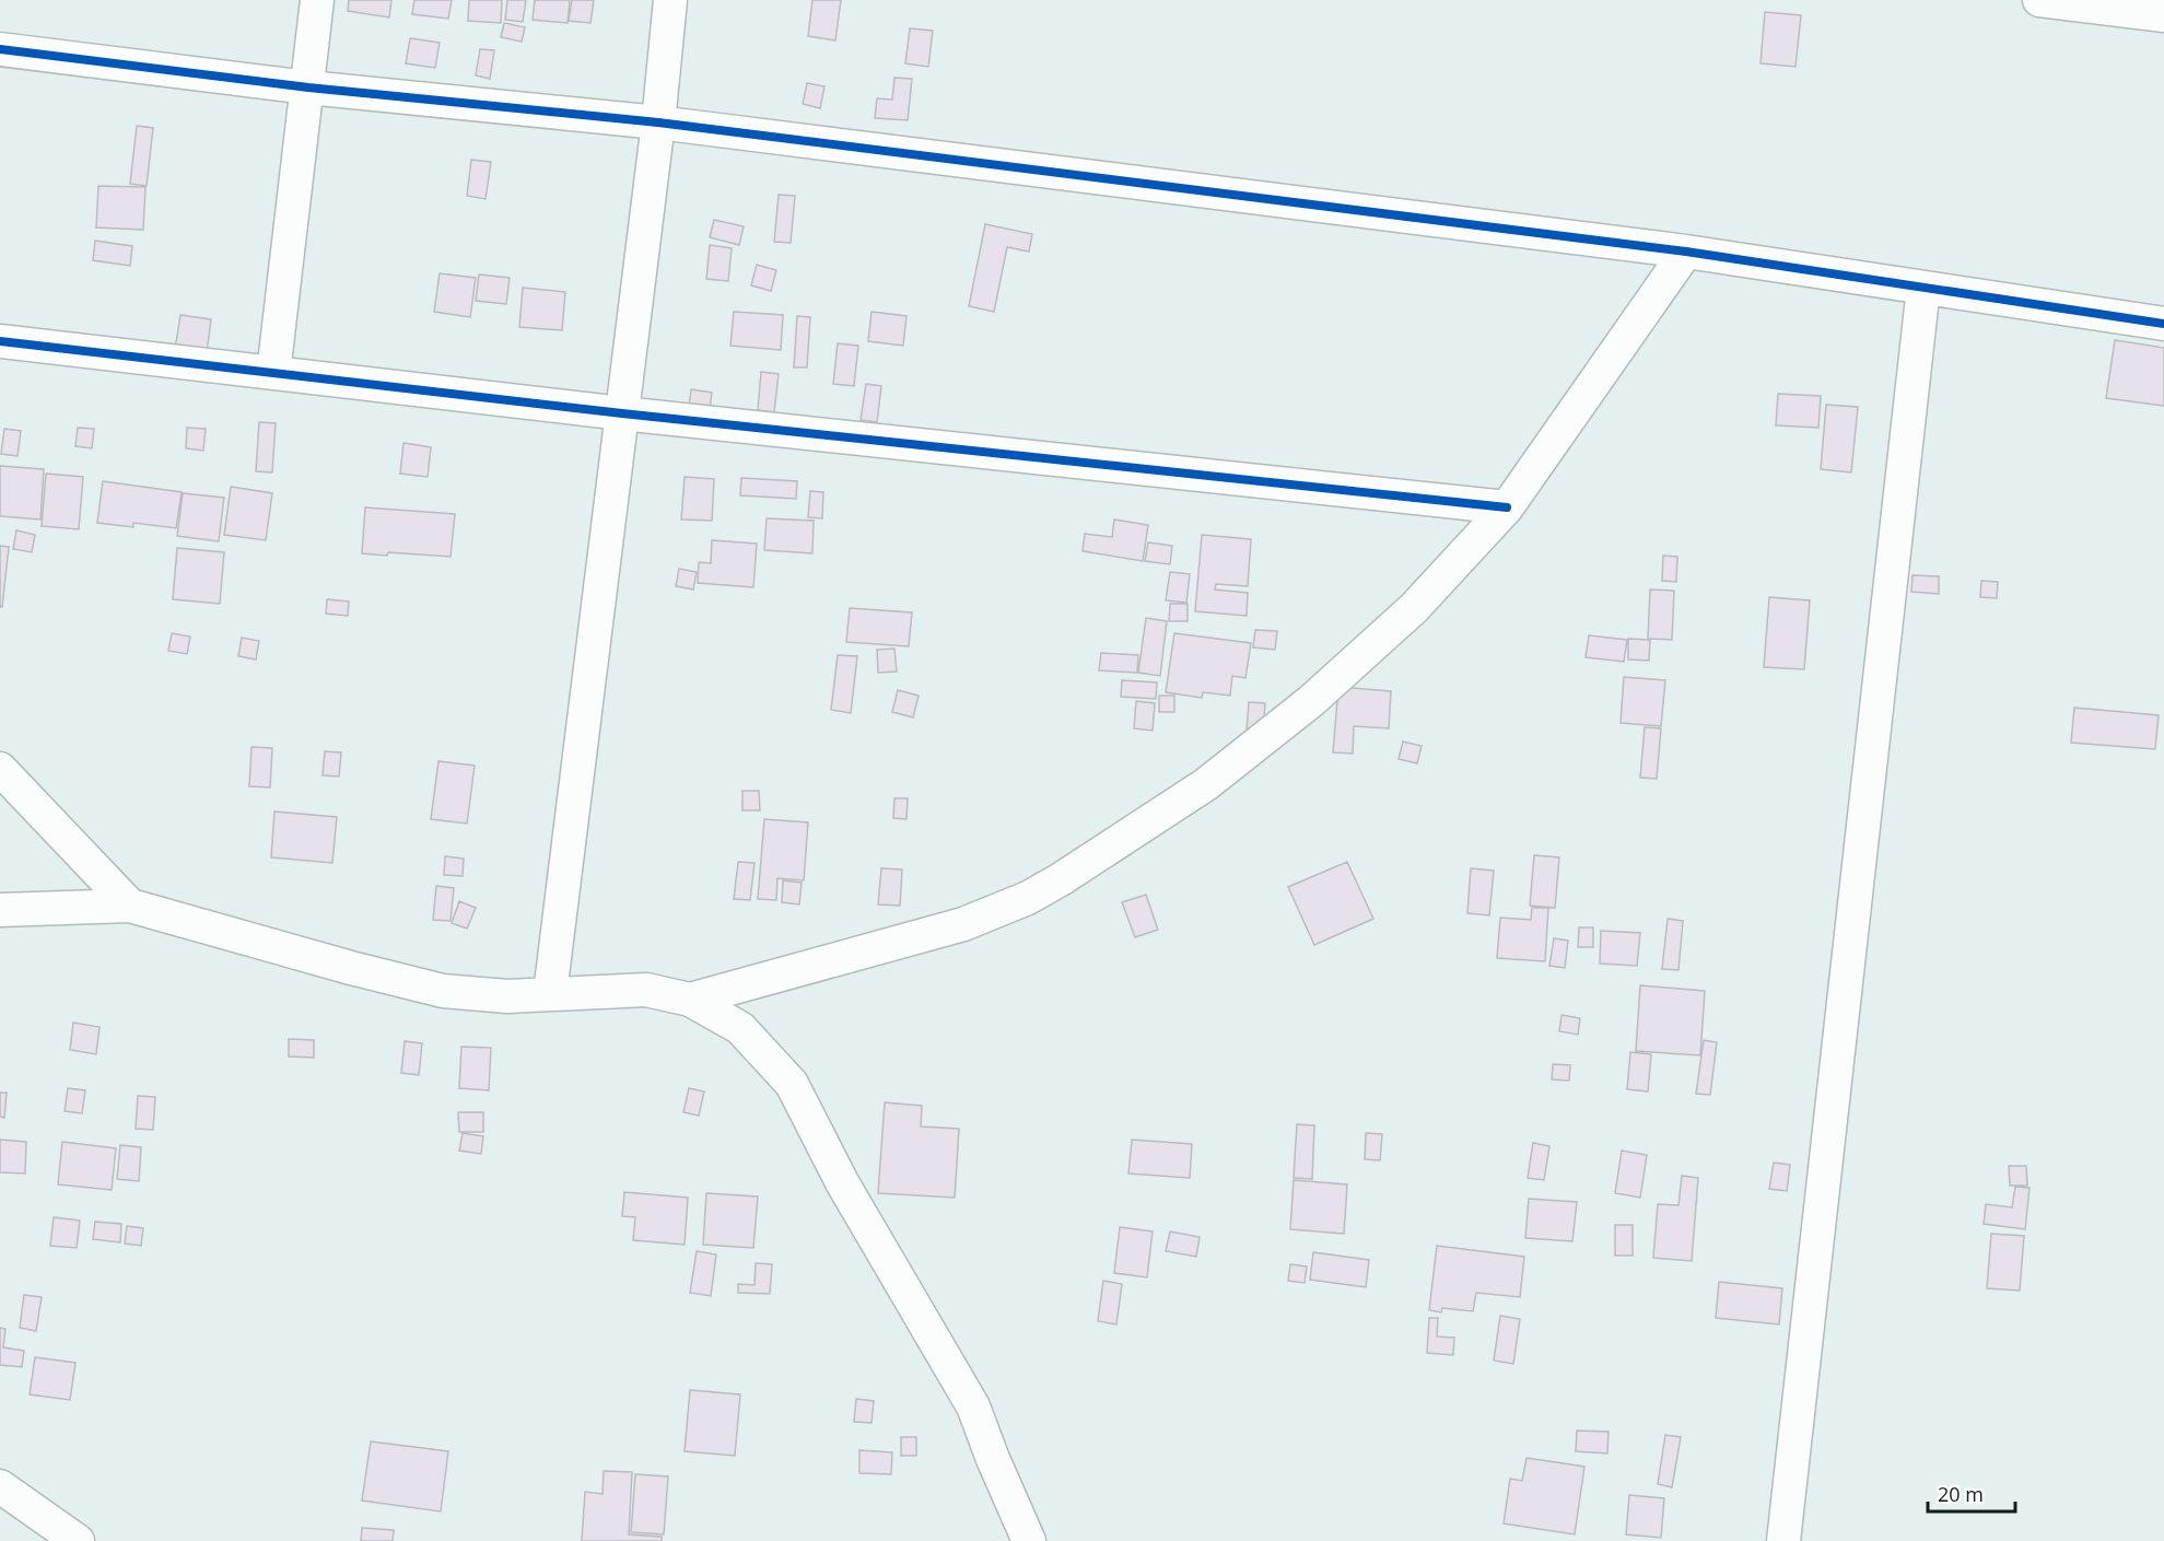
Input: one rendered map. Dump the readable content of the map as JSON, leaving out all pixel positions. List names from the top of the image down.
{
  "scale_bar": "20 m"
}
